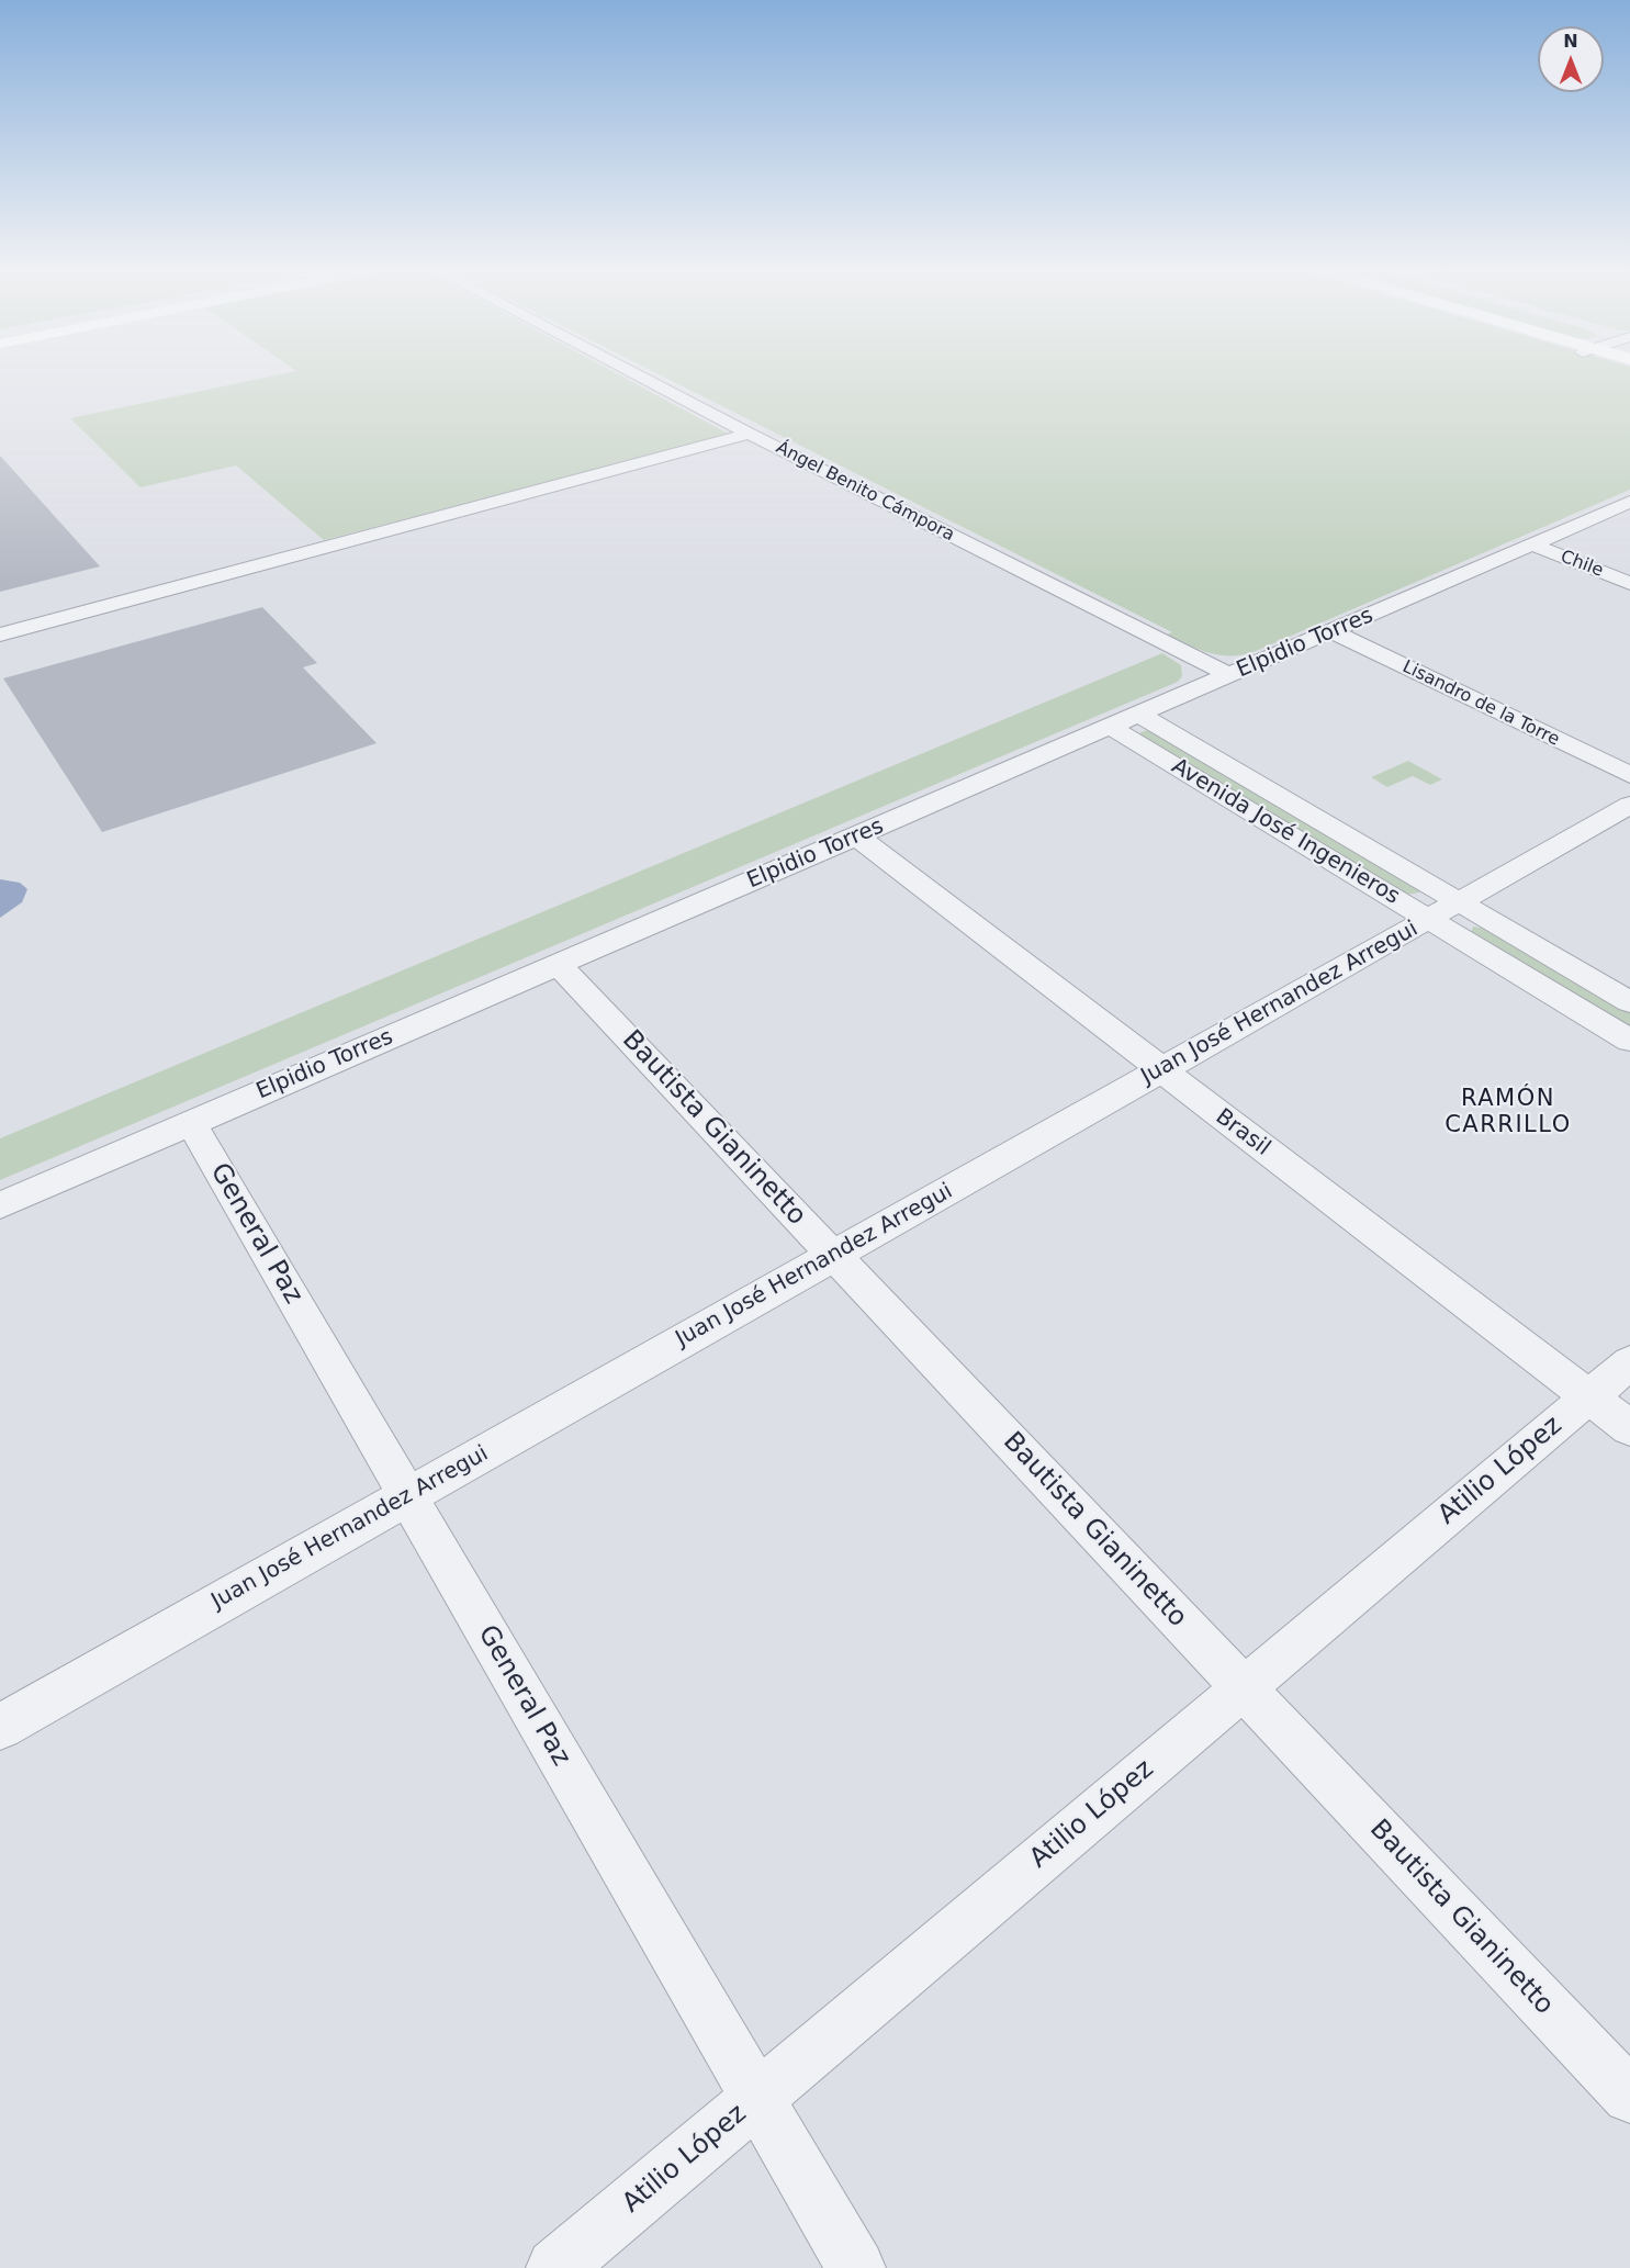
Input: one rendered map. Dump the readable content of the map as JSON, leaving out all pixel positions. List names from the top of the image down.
{
  "streets": {
    "street": [
      "Ángel Benito Cámpora",
      "Chile",
      "Elpidio Torres",
      "Lisandro de la Torre",
      "Avenida José Ingenieros",
      "Juan José Hernandez Arregui",
      "Bautista Gianinetto",
      "Brasil",
      "General Paz",
      "Atilio López"
    ]
  },
  "crossings": [
    ["Ángel Benito Cámpora", "Elpidio Torres"],
    ["Chile", "Elpidio Torres"],
    ["Elpidio Torres", "Lisandro de la Torre"],
    ["Elpidio Torres", "Avenida José Ingenieros"],
    ["Elpidio Torres", "Bautista Gianinetto"],
    ["Elpidio Torres", "Brasil"],
    ["Elpidio Torres", "General Paz"],
    ["Avenida José Ingenieros", "Juan José Hernandez Arregui"],
    ["Juan José Hernandez Arregui", "Bautista Gianinetto"],
    ["Juan José Hernandez Arregui", "Brasil"],
    ["Juan José Hernandez Arregui", "General Paz"],
    ["Bautista Gianinetto", "Atilio López"],
    ["Brasil", "Atilio López"],
    ["General Paz", "Atilio López"]
  ],
  "districts": ["RAMÓN CARRILLO"],
  "north": "top"
}
